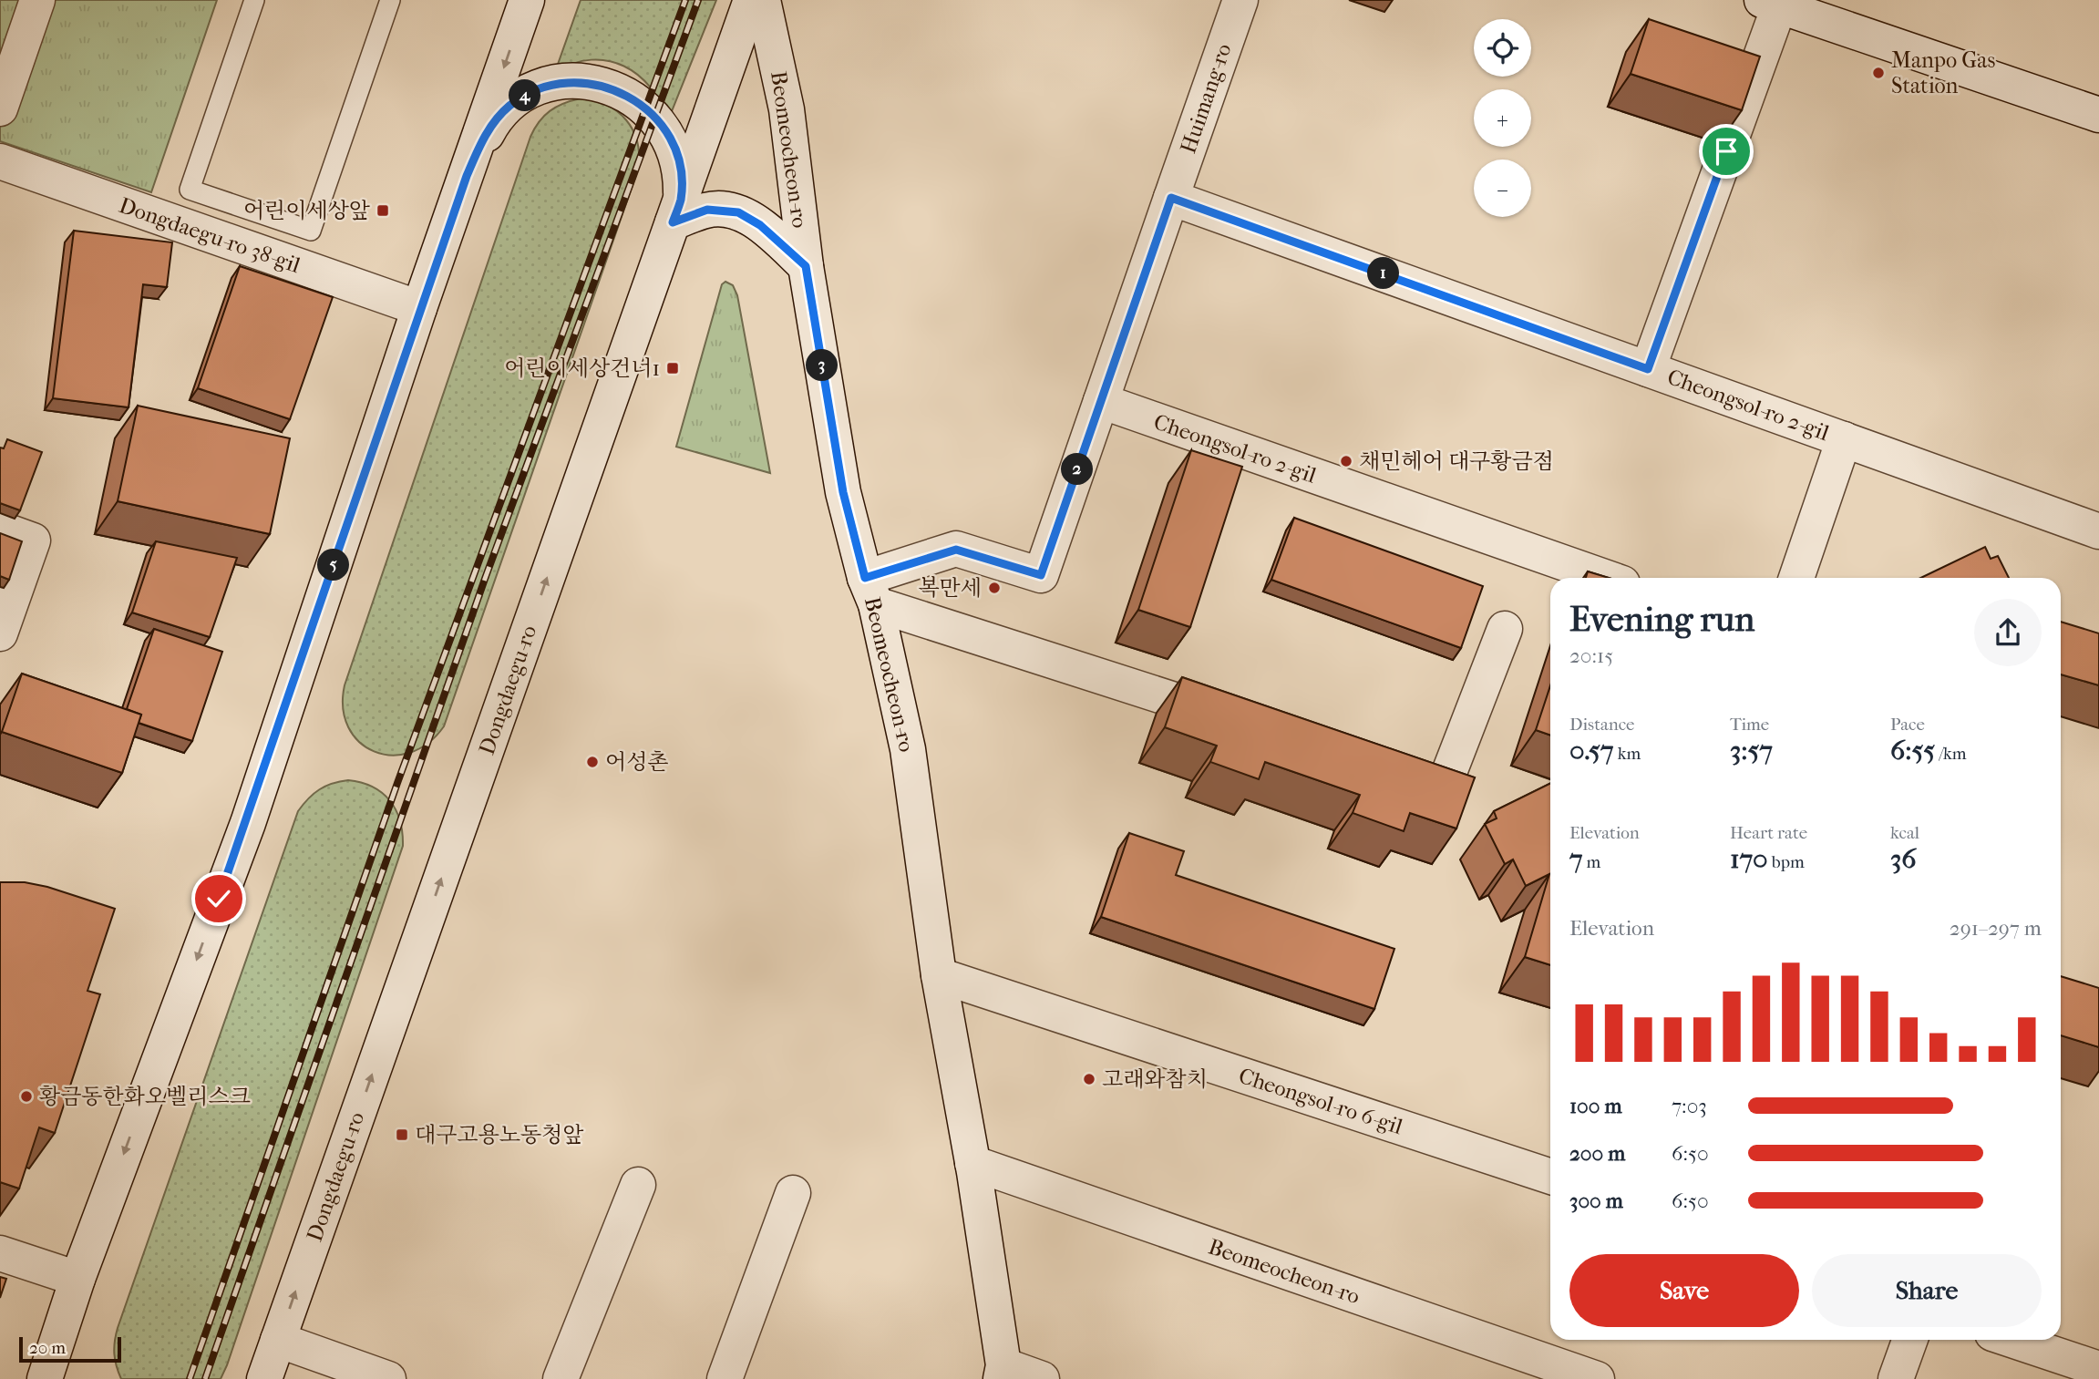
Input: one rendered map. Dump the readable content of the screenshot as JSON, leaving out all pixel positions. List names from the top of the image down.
{
  "streets": {
    "street": [
      "Huimang-ro",
      "Beomeocheon-ro",
      "Dongdaegu-ro 38-gil",
      "Cheongsol-ro 2-gil",
      "Dongdaegu-ro",
      "Cheongsol-ro 6-gil"
    ]
  },
  "crossings": [
    ["Huimang-ro", "Cheongsol-ro 2-gil"],
    ["Beomeocheon-ro", "Cheongsol-ro 6-gil"]
  ],
  "places": {
    "other": [
      "Manpo Gas Station",
      "채민헤어 대구황금점",
      "복만세",
      "어성촌",
      "고래와참치",
      "황금동한화오벨리스크"
    ],
    "transit": ["어린이세상앞", "어린이세상건너1", "대구고용노동청앞"]
  },
  "scale_bar": "20 m",
  "page": {
    "map_buttons": ["+", "−"],
    "pins": [
      "4",
      "1",
      "3",
      "2",
      "5"
    ],
    "heading": ["Evening run", "20:15"],
    "stats": [
      ["Distance", "0.57 km"],
      ["Time", "3:57"],
      ["Pace", "6:55 /km"],
      ["Elevation", "7 m"],
      ["Heart rate", "170 bpm"],
      ["kcal", "36"]
    ],
    "chart": ["Elevation", "291–297 m"],
    "list": [
      {
        "name": "100 m",
        "note": "7:03"
      },
      {
        "name": "200 m",
        "note": "6:50"
      },
      {
        "name": "300 m",
        "note": "6:50"
      }
    ],
    "buttons": ["Save", "Share"],
    "scale": "20 m"
  }
}
